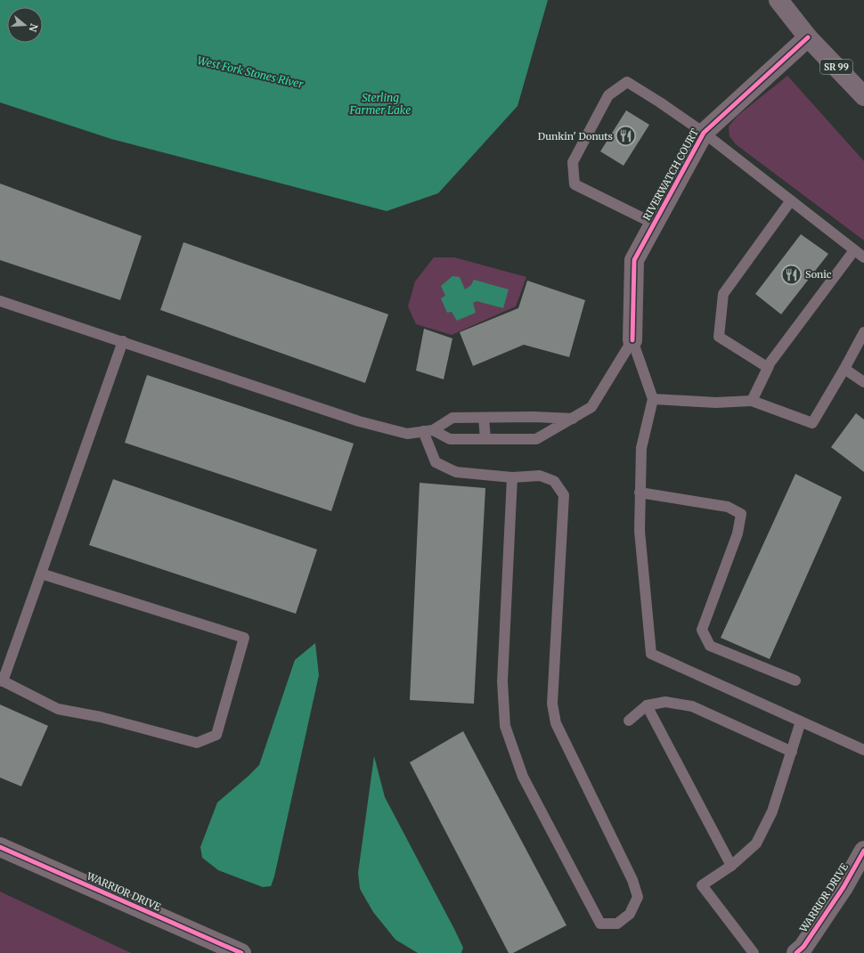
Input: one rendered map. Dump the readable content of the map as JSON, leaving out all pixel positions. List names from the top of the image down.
{
  "streets": {
    "street": ["SR 99", "RIVERWATCH COURT", "WARRIOR DRIVE"]
  },
  "crossings": [
    ["SR 99", "RIVERWATCH COURT"]
  ],
  "water": ["West Fork Stones River", "Sterling Farmer Lake"],
  "places": {
    "restaurant": ["Dunkin' Donuts", "Sonic"]
  },
  "north": "right"
}
